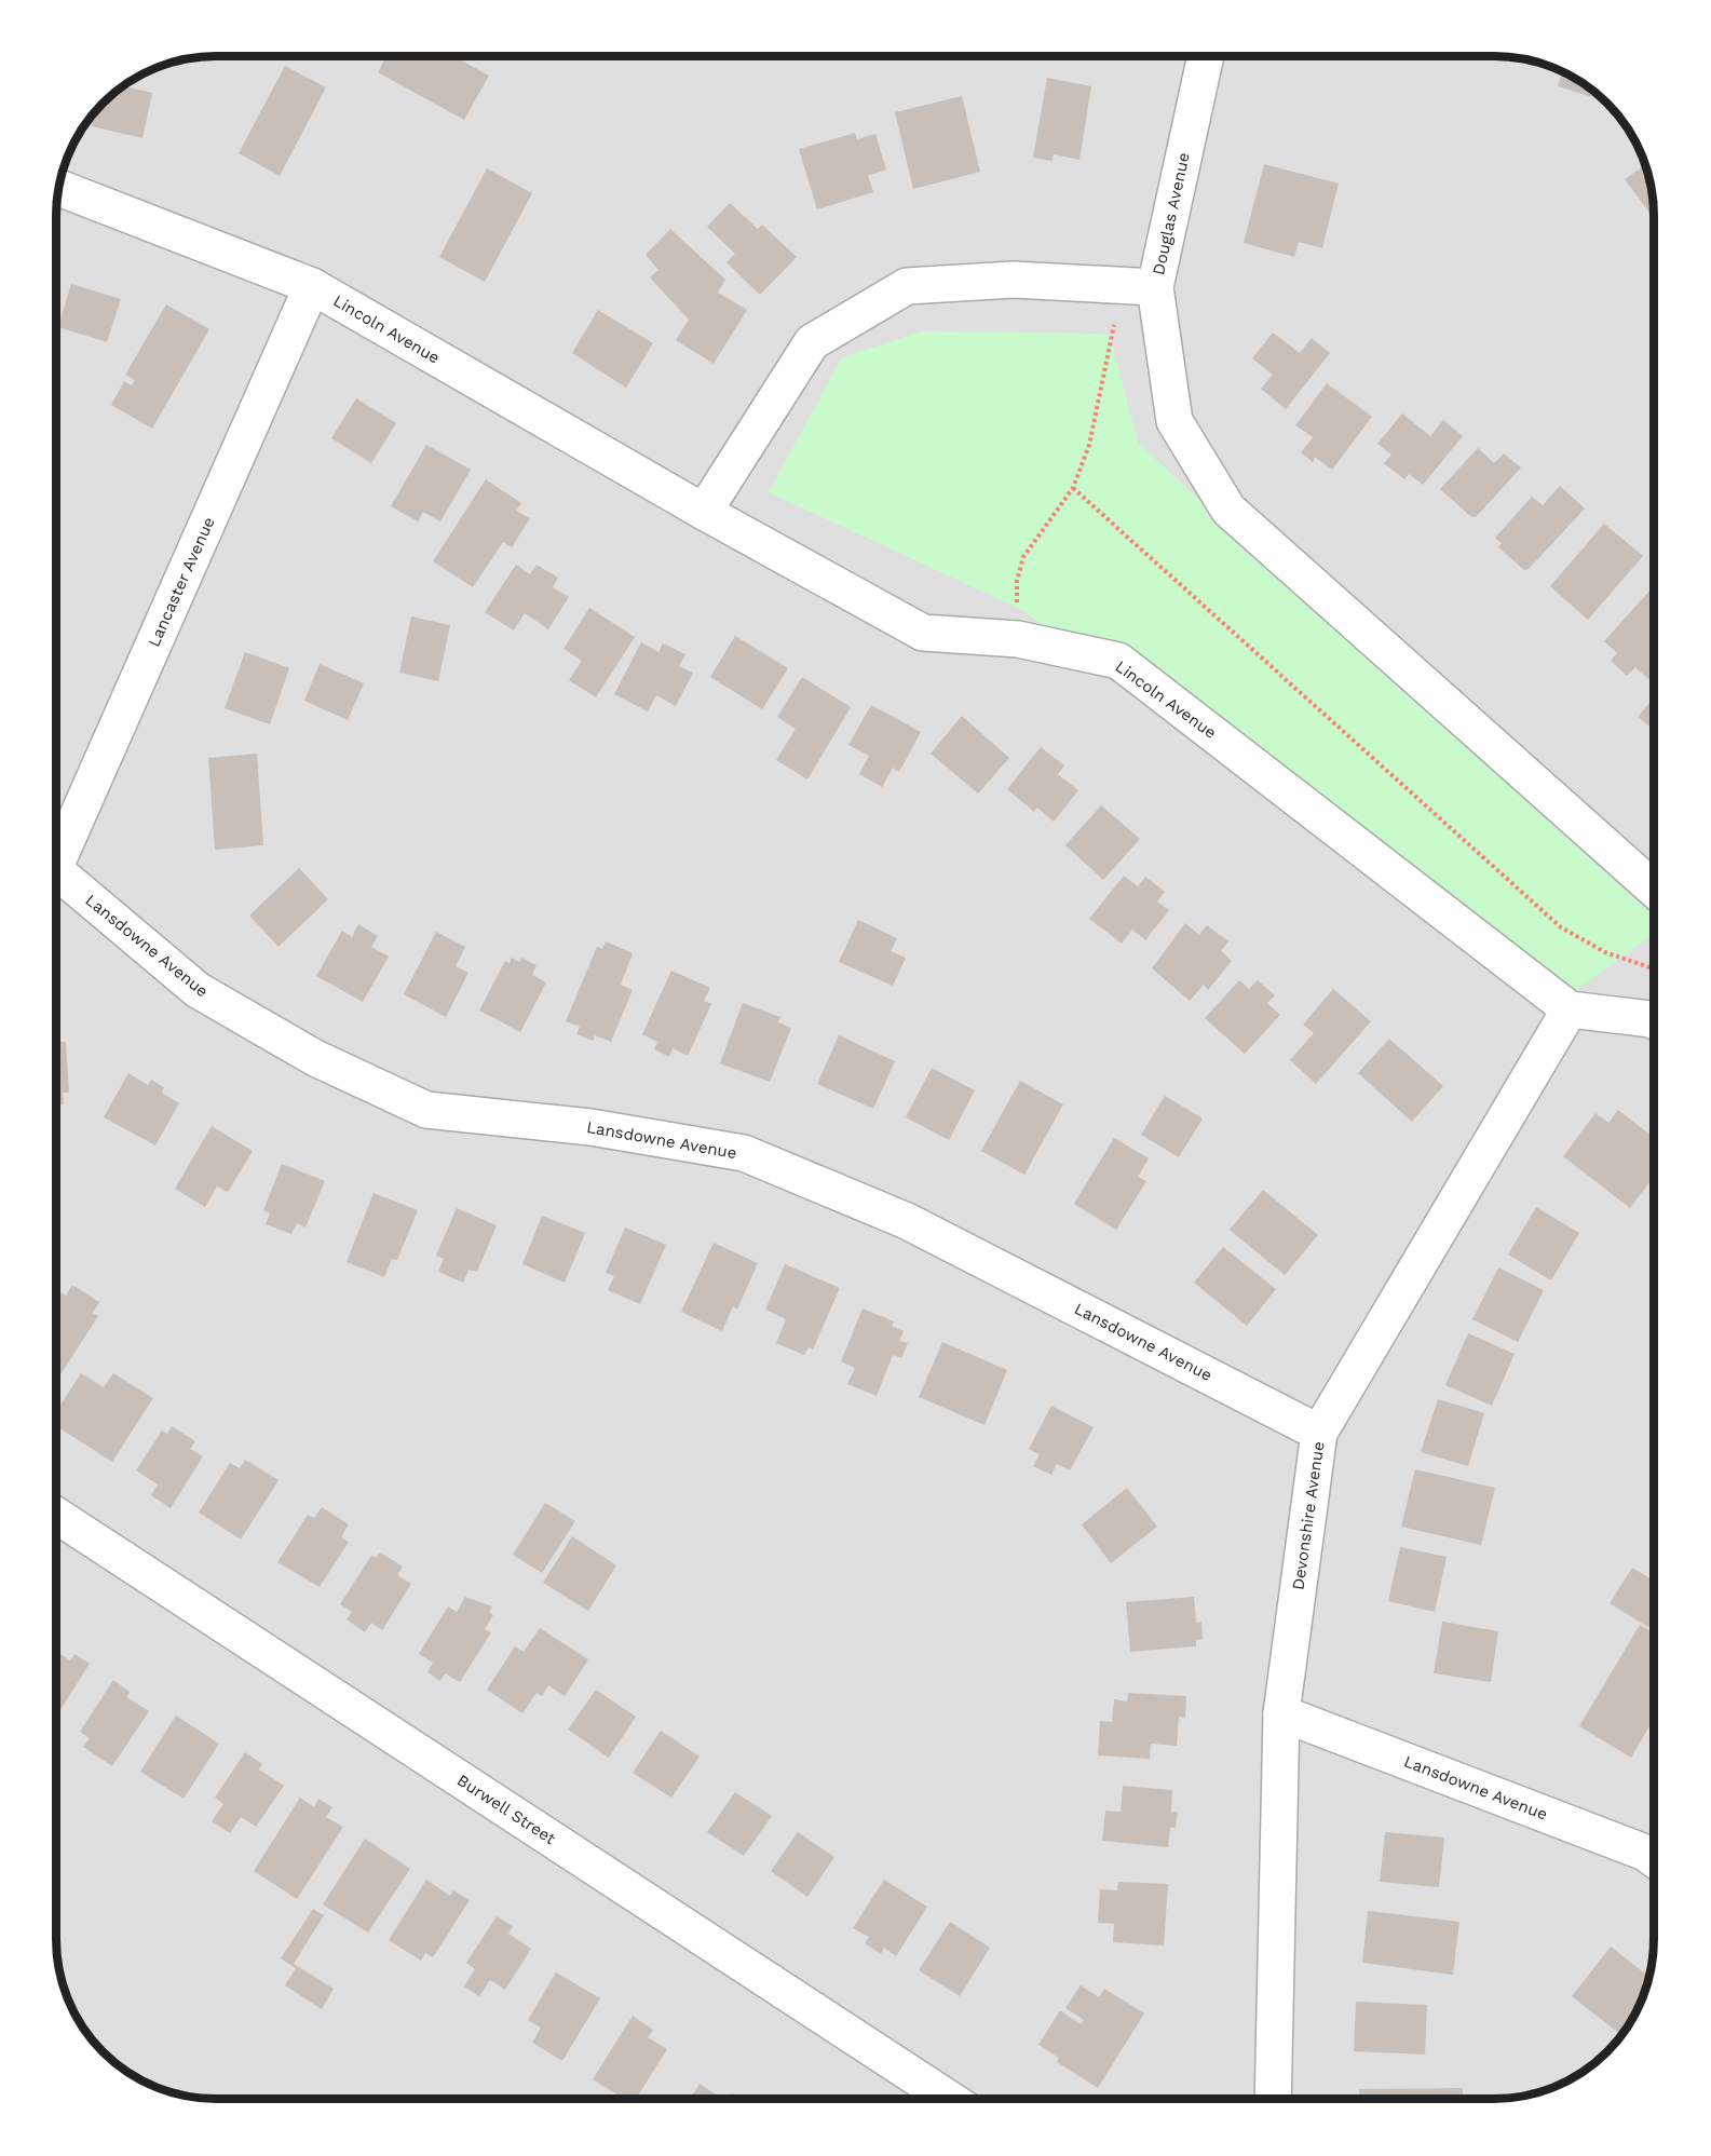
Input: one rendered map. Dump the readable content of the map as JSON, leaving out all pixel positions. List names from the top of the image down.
{
  "streets": {
    "street": [
      "Douglas Avenue",
      "Lincoln Avenue",
      "Lancaster Avenue",
      "Lansdowne Avenue",
      "Devonshire Avenue",
      "Burwell Street"
    ]
  },
  "crossings": [
    ["Lincoln Avenue", "Lancaster Avenue"],
    ["Lincoln Avenue", "Devonshire Avenue"],
    ["Lansdowne Avenue", "Devonshire Avenue"]
  ]
}
